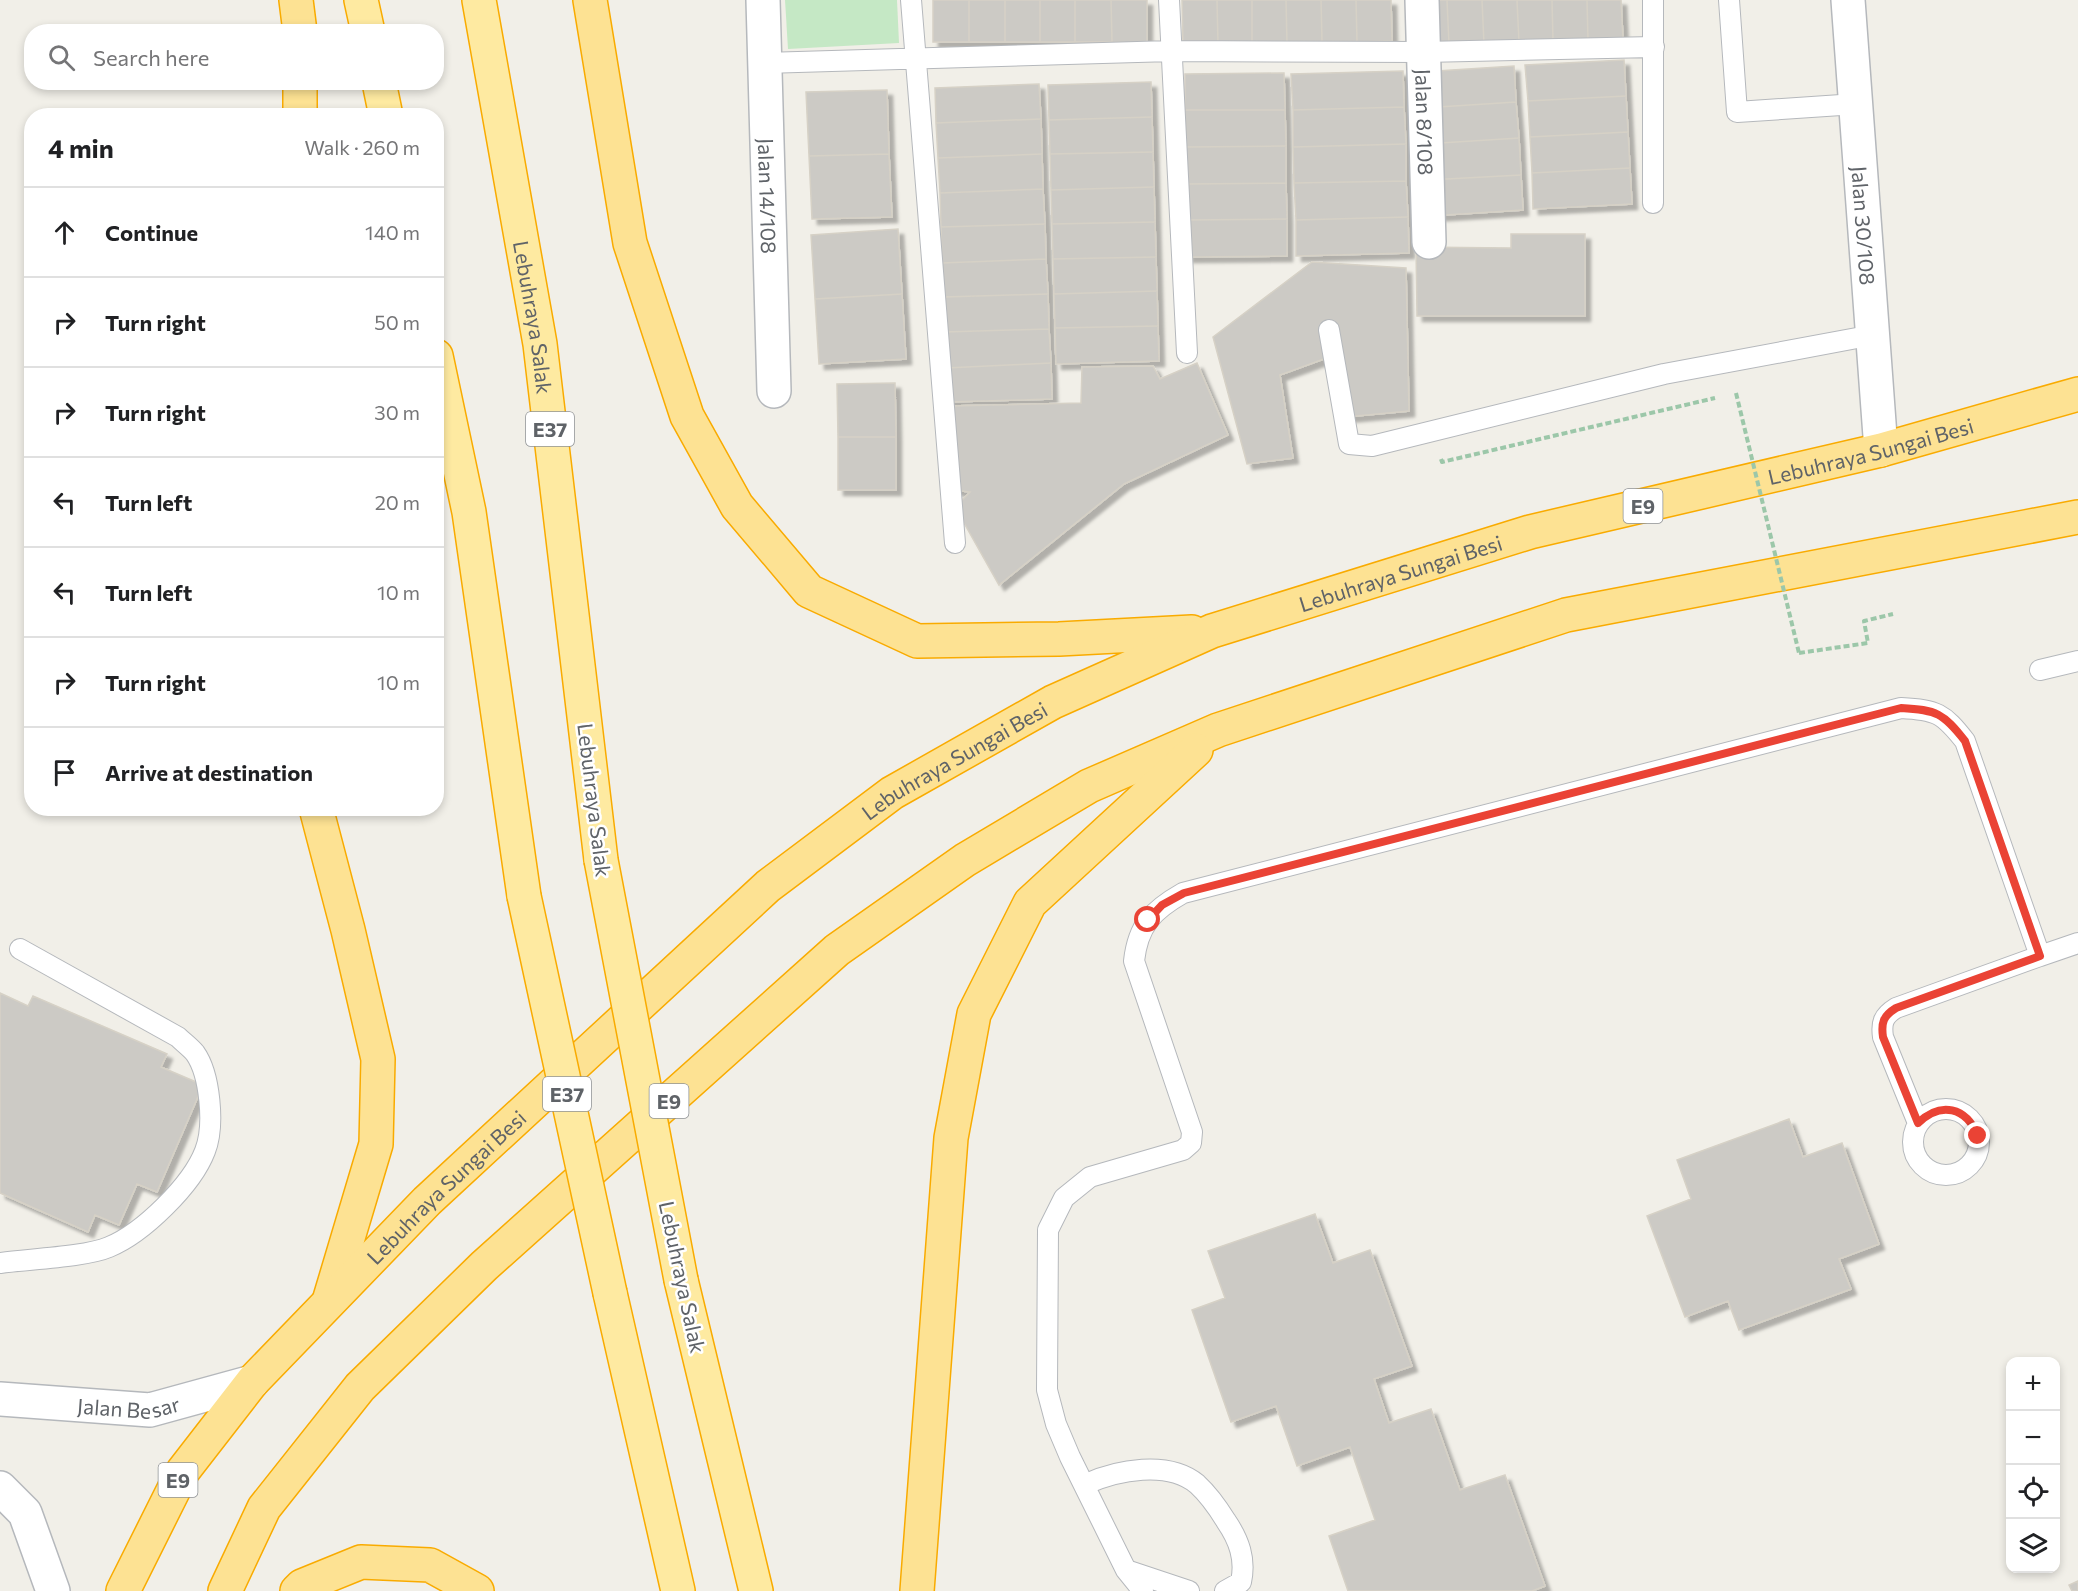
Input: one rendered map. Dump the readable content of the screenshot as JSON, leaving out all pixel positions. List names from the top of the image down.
{
  "streets": {
    "highway": [
      "Lebuhraya Salak",
      "E37",
      "Lebuhraya Sungai Besi",
      "E9"
    ],
    "street": [
      "Jalan 8/108",
      "Jalan 14/108",
      "Jalan 30/108",
      "Jalan Besar"
    ]
  },
  "crossings": [
    ["Jalan 30/108", "Lebuhraya Sungai Besi"],
    ["Lebuhraya Sungai Besi", "Jalan Besar"]
  ],
  "page": {
    "search": "Search here",
    "heading": ["4 min", "Walk · 260 m"],
    "list": [
      ["Continue", "140 m"],
      ["Turn right", "50 m"],
      ["Turn right", "30 m"],
      ["Turn left", "20 m"],
      ["Turn left", "10 m"],
      ["Turn right", "10 m"],
      "Arrive at destination"
    ],
    "map_buttons": ["+", "−"]
  }
}
